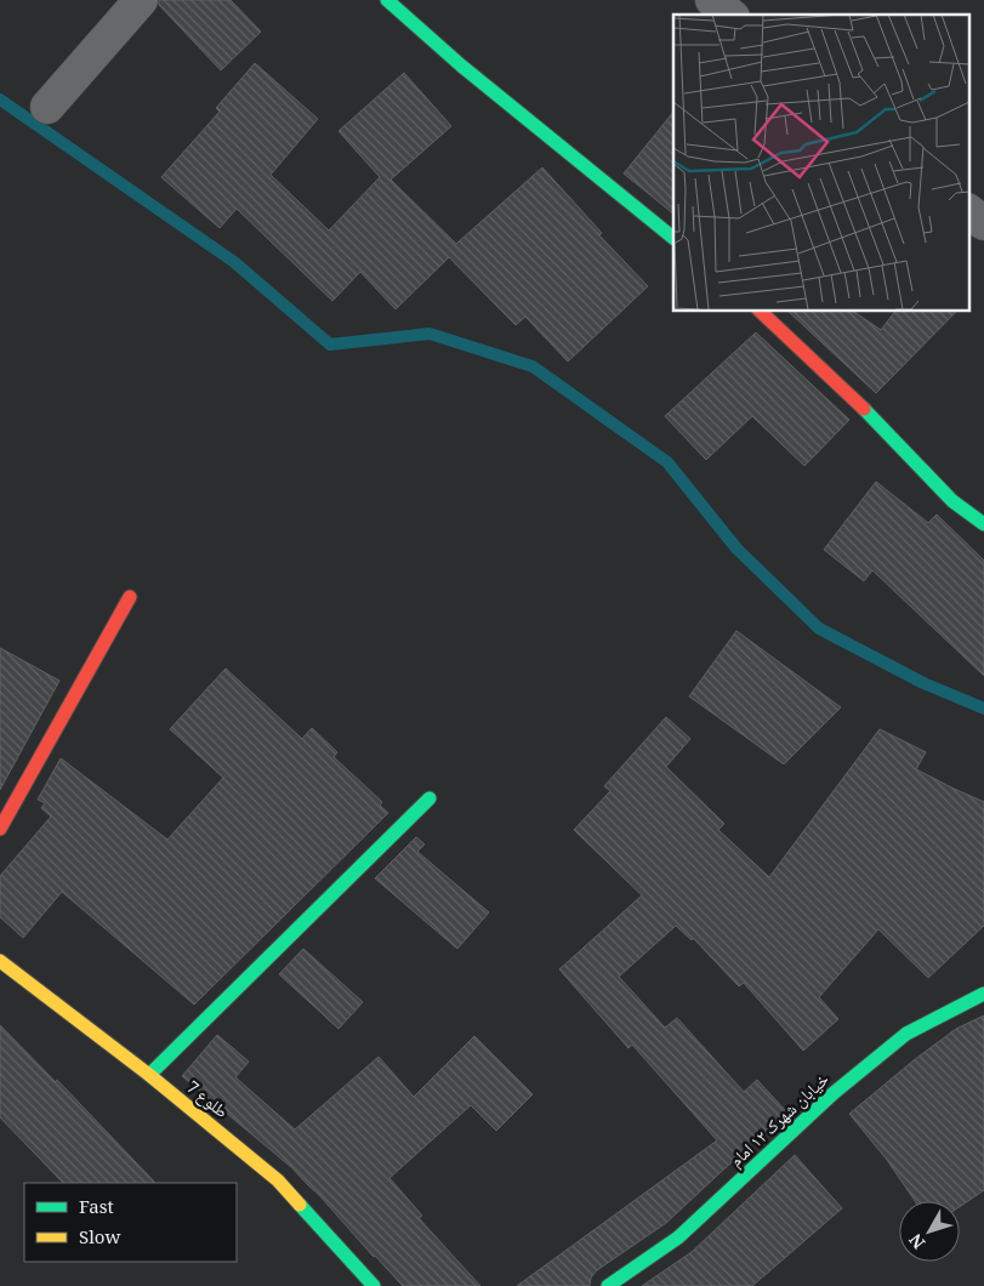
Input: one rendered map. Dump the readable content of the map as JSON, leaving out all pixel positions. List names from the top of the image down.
{
  "streets": {
    "street": ["طلوع 7", "خیابان شهرک ۱۲ امام"]
  },
  "legend": ["Fast", "Slow"],
  "north": "bottom left"
}
